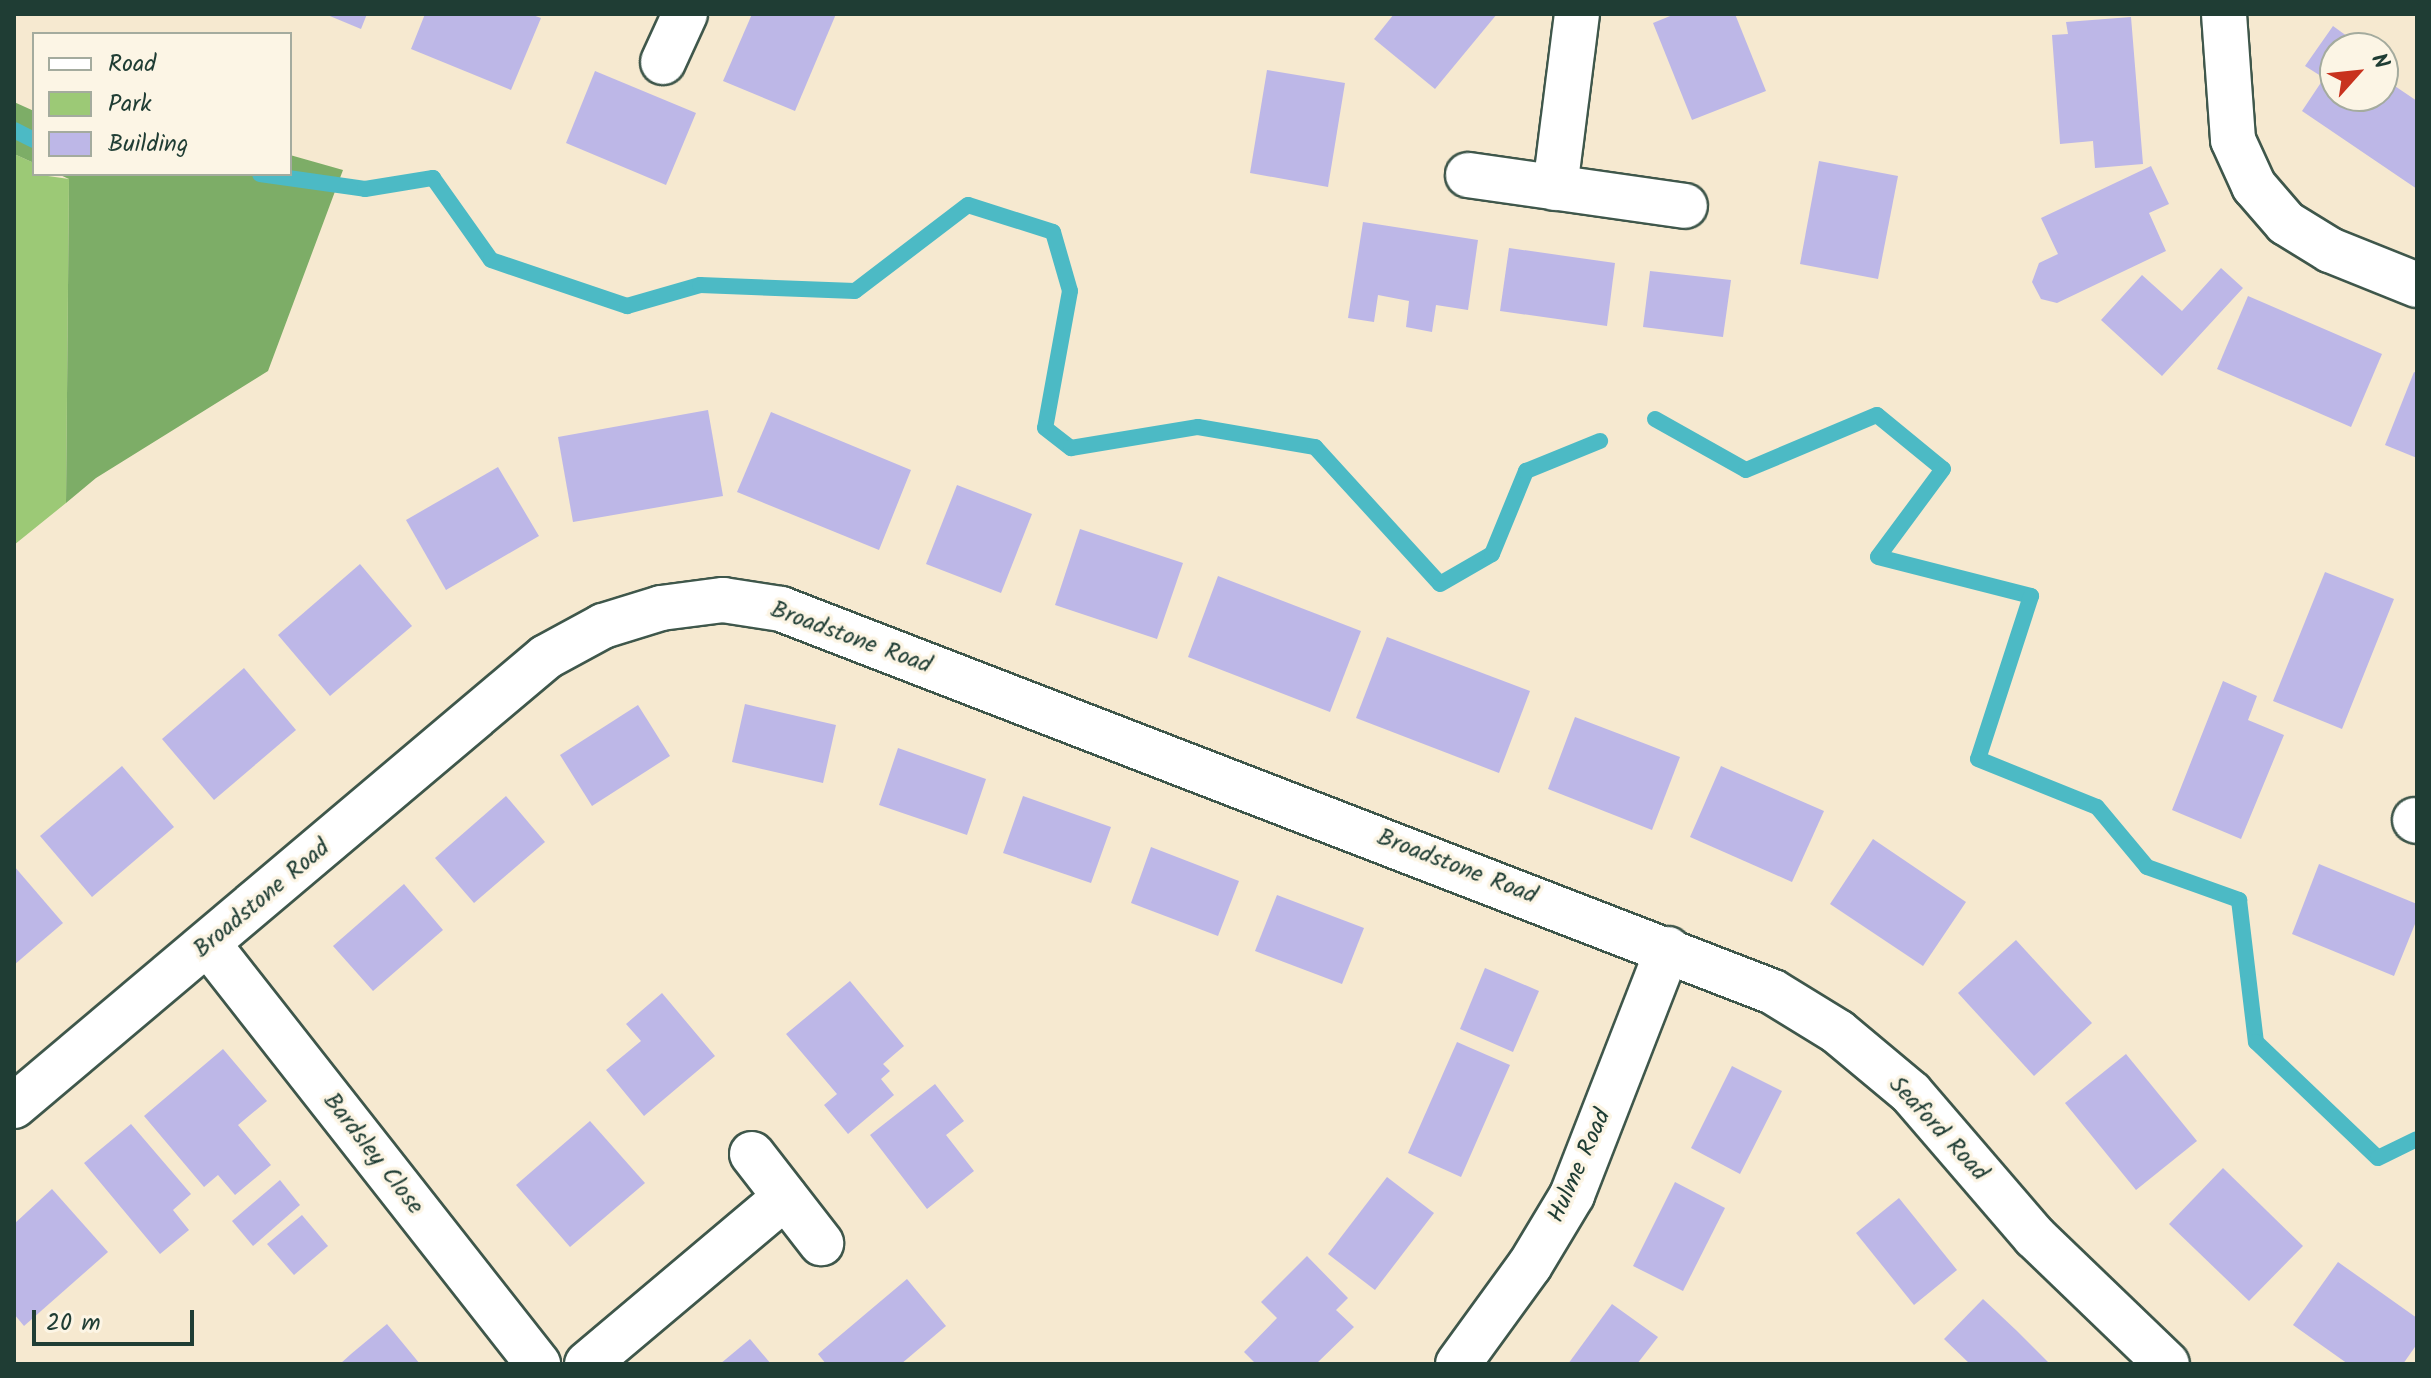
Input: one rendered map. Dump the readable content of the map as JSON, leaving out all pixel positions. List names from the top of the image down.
{
  "streets": {
    "street": [
      "Broadstone Road",
      "Seaford Road",
      "Bardsley Close",
      "Hulme Road"
    ]
  },
  "crossings": [
    ["Broadstone Road", "Seaford Road"],
    ["Broadstone Road", "Bardsley Close"],
    ["Broadstone Road", "Hulme Road"],
    ["Seaford Road", "Hulme Road"]
  ],
  "legend": ["Road", "Park", "Building"],
  "scale_bar": "20 m",
  "north": "top right"
}
